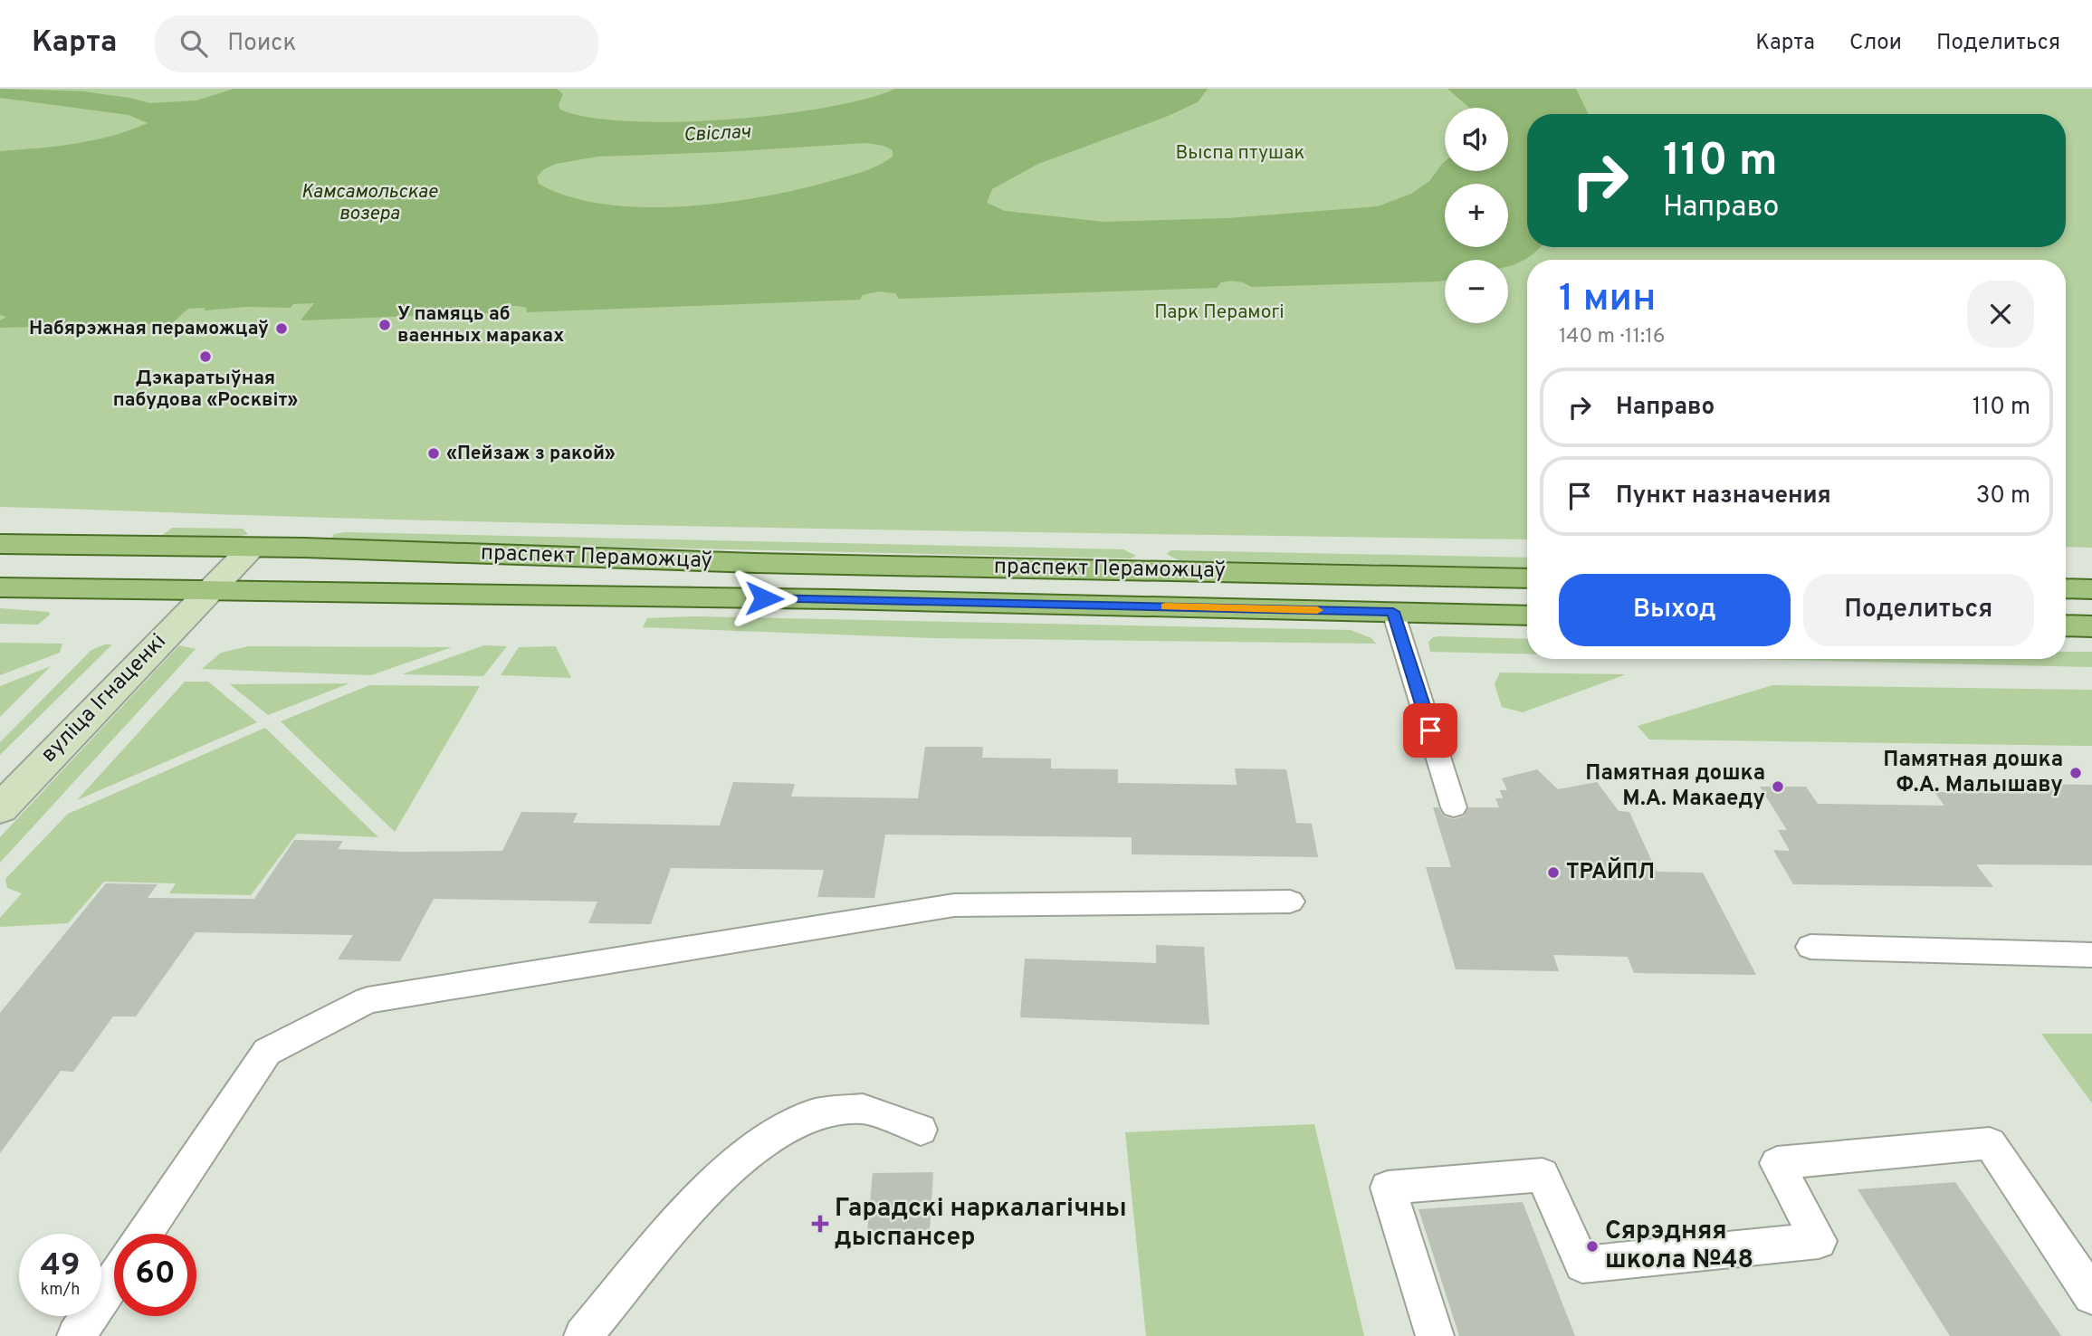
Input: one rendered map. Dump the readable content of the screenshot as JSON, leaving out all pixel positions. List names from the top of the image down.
{
  "streets": {
    "main road": ["праспект Пераможцаў"],
    "street": ["вуліца Ігнаценкі"]
  },
  "crossings": [
    ["праспект Пераможцаў", "вуліца Ігнаценкі"]
  ],
  "water": ["Свіслач", "Камсамольскае возера"],
  "parks": ["Выспа птушак", "Парк Перамогі"],
  "places": {
    "other": [
      "У памяць аб ваенных мараках",
      "Набярэжная пераможцаў",
      "Дэкаратыўная пабудова «Росквіт»",
      "«Пейзаж з ракой»",
      "Памятная дошка Ф.А. Малышаву",
      "Памятная дошка М.А. Макаеду",
      "ТРАЙПЛ",
      "Сярэдняя школа №48"
    ],
    "health": ["Гарадскі наркалагічны дыспансер"]
  },
  "page": {
    "header": "Карта",
    "search": "Поиск",
    "nav": ["Карта", "Слои", "Поделиться"],
    "map_buttons": ["+", "−"],
    "turn": ["110 m", "Направо"],
    "heading": ["1 мин", "140 m · 11:16"],
    "list": [
      {
        "name": "Направо",
        "value": "110 m"
      },
      {
        "name": "Пункт назначения",
        "value": "30 m"
      }
    ],
    "buttons": ["Выход", "Поделиться"],
    "speed": "49 km/h",
    "limit": "60"
  }
}
